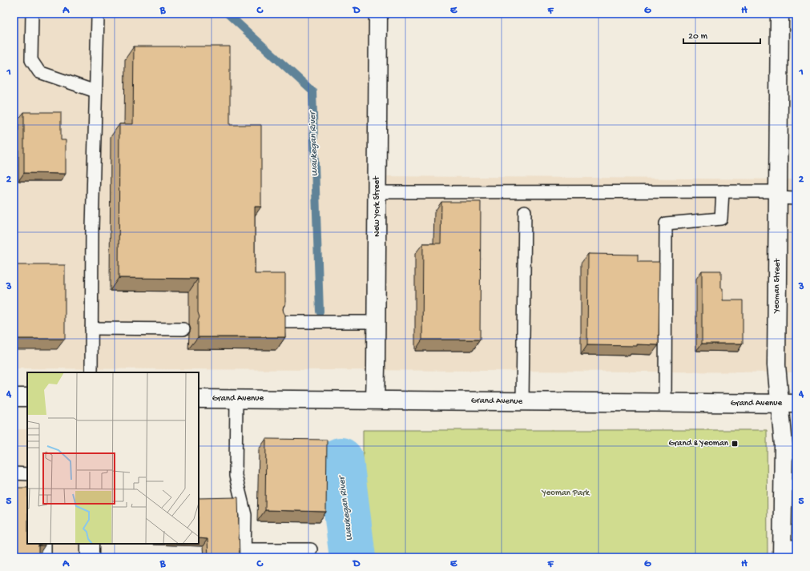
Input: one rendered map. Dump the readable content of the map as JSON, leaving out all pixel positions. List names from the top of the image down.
{
  "streets": {
    "street": ["New York Street", "Yeoman Street", "Grand Avenue"]
  },
  "crossings": [
    ["New York Street", "Grand Avenue"],
    ["Yeoman Street", "Grand Avenue"]
  ],
  "water": ["Waukegan River"],
  "parks": ["Yeoman Park"],
  "places": {
    "transit": ["Grand & Yeoman"]
  },
  "scale_bar": "20 m",
  "grid": {
    "columns": [
      "A",
      "B",
      "C",
      "D",
      "E",
      "F",
      "G",
      "H"
    ],
    "rows": [
      "1",
      "2",
      "3",
      "4",
      "5"
    ]
  }
}
